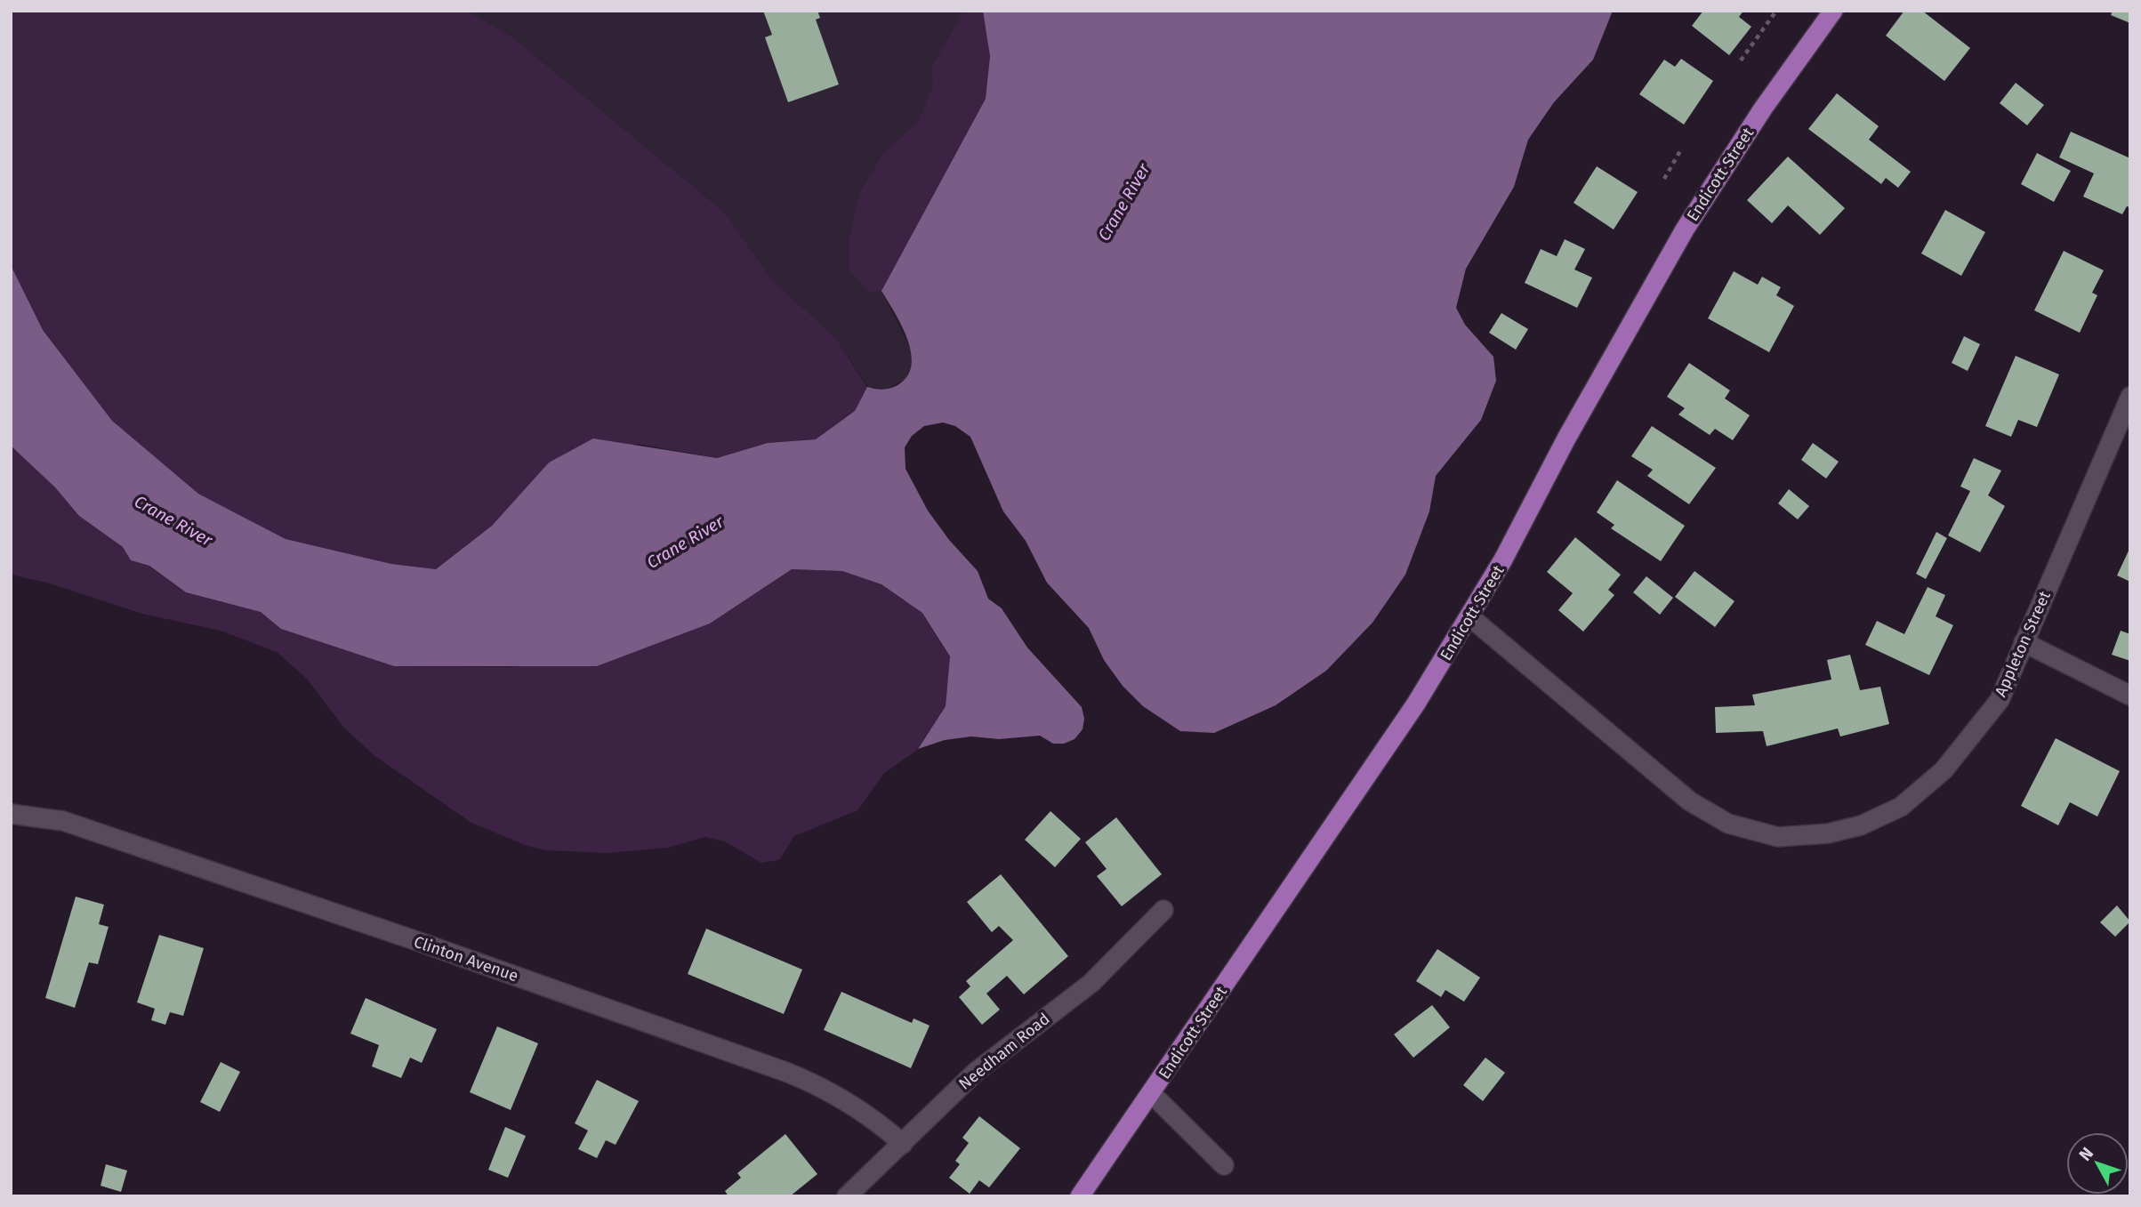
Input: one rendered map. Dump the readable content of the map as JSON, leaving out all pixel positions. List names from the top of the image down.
{
  "streets": {
    "main road": ["Endicott Street"],
    "street": ["Appleton Street", "Clinton Avenue", "Needham Road"]
  },
  "crossings": [
    ["Endicott Street", "Appleton Street"],
    ["Clinton Avenue", "Needham Road"]
  ],
  "water": ["Crane River"],
  "north": "top left"
}
